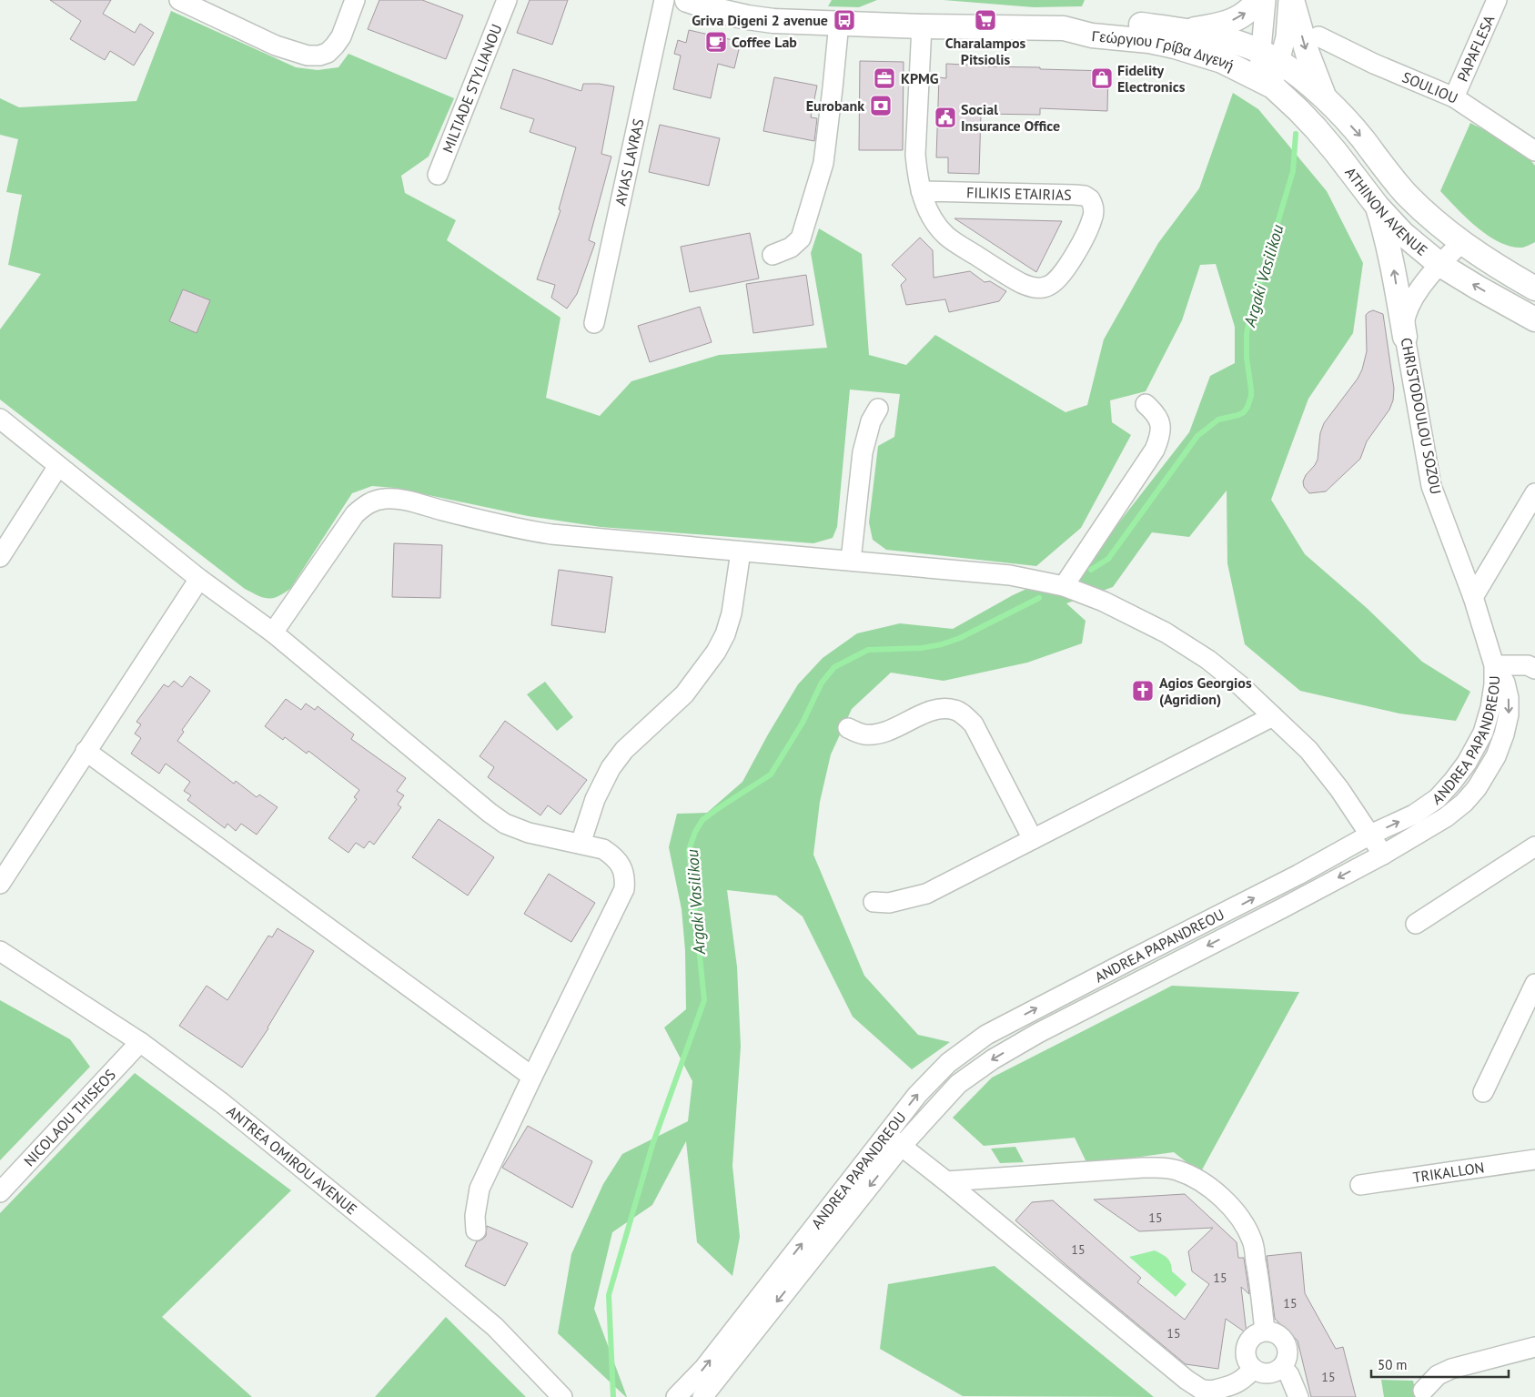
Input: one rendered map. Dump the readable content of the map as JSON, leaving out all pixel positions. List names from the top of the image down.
{
  "streets": {
    "main road": ["Γεώργιου Γρίβα Διγενή", "ATHINON AVENUE"],
    "street": [
      "PAPAFLESA",
      "MILTIADE STYLIANOU",
      "SOULIOU",
      "AYIAS LAVRAS",
      "FILIKIS ETAIRIAS",
      "CHRISTODOULOU SOZOU",
      "ANDREA PAPANDREOU",
      "NICOLAOU THISEOS",
      "ANTREA OMIROU AVENUE",
      "TRIKALLON"
    ]
  },
  "crossings": [
    ["PAPAFLESA", "SOULIOU"],
    ["Γεώργιου Γρίβα Διγενή", "FILIKIS ETAIRIAS"],
    ["Γεώργιου Γρίβα Διγενή", "ATHINON AVENUE"],
    ["ATHINON AVENUE", "CHRISTODOULOU SOZOU"],
    ["CHRISTODOULOU SOZOU", "ANDREA PAPANDREOU"],
    ["NICOLAOU THISEOS", "ANTREA OMIROU AVENUE"]
  ],
  "water": ["Argaki Vasilikou"],
  "places": {
    "bus stop": ["Griva Digeni 2 avenue"],
    "supermarket": ["Charalampos Pitsiolis"],
    "cafe": ["Coffee Lab"],
    "office": ["KPMG"],
    "shop": ["Fidelity Electronics"],
    "bank": ["Eurobank"],
    "public building": ["Social Insurance Office"],
    "church": ["Agios Georgios (Agridion)"]
  },
  "house_numbers": [
    "15",
    "15",
    "15",
    "15",
    "15",
    "15"
  ],
  "scale_bar": "50 m"
}
